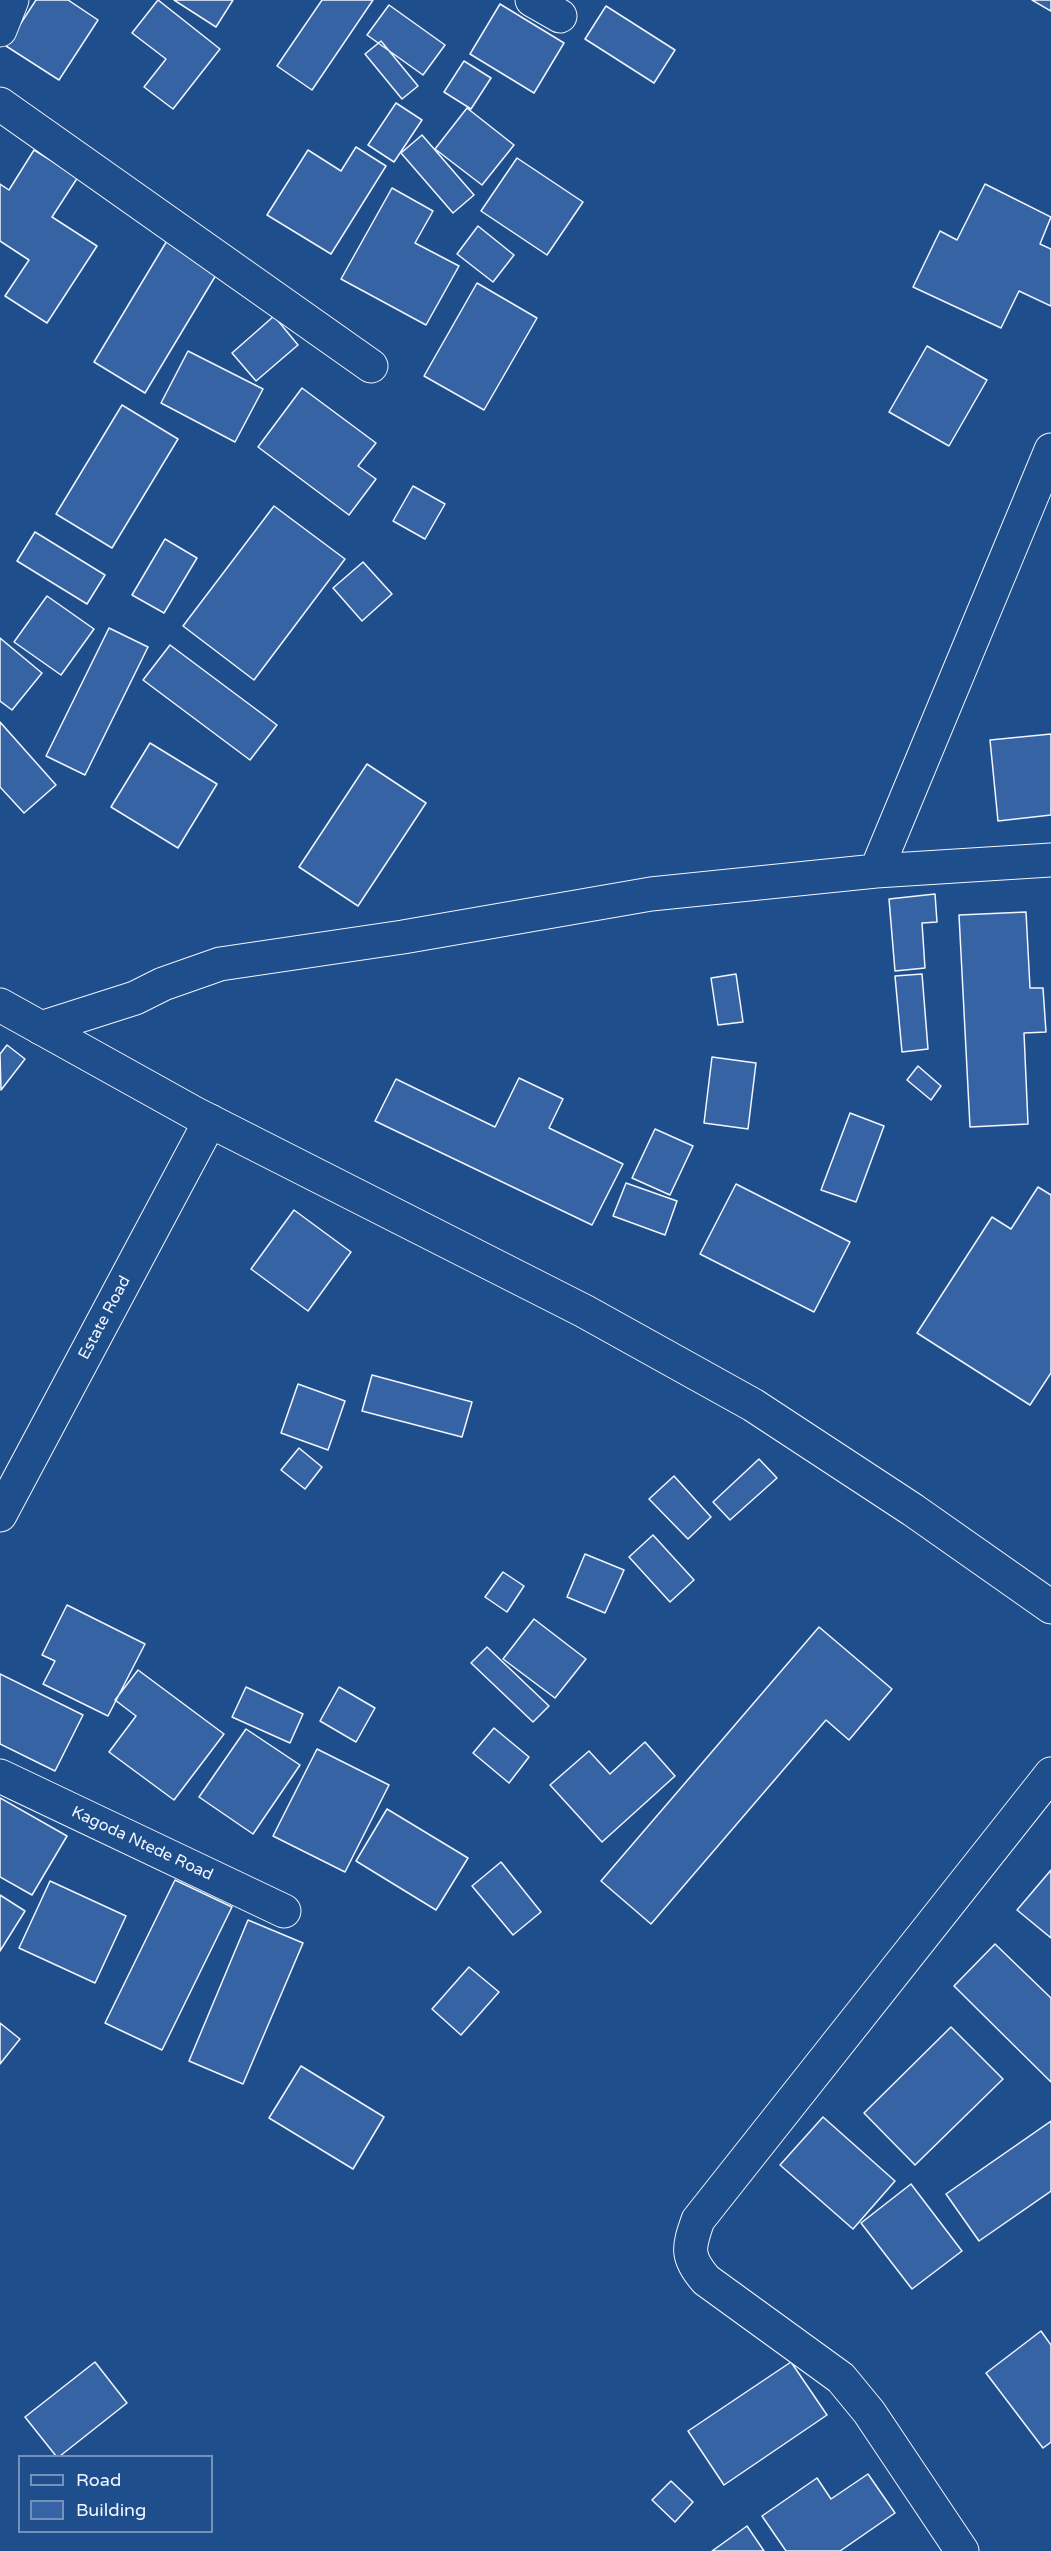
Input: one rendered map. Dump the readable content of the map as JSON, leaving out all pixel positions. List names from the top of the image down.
{
  "streets": {
    "street": ["Estate Road", "Kagoda Ntede Road"]
  },
  "legend": ["Road", "Building"]
}
